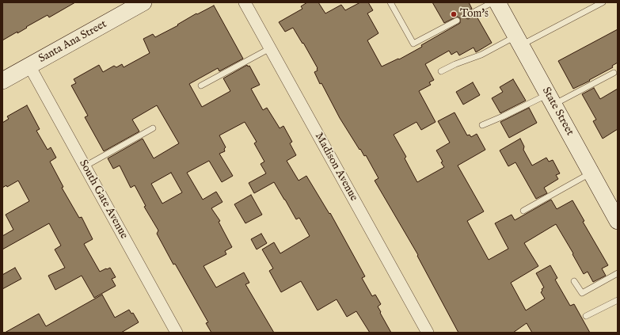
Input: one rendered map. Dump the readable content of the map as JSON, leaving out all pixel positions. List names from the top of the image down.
{
  "streets": {
    "main road": ["Santa Ana Street", "State Street"],
    "street": ["Madison Avenue", "South Gate Avenue"]
  },
  "crossings": [
    ["Santa Ana Street", "South Gate Avenue"]
  ],
  "places": ["Tom's"]
}
